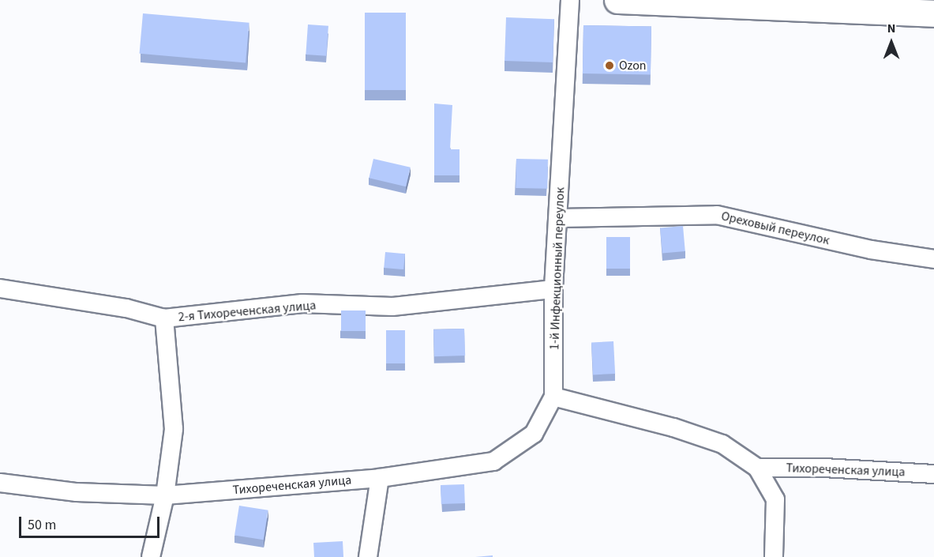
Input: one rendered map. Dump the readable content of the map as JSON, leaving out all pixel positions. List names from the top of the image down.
{
  "streets": {
    "street": [
      "Ореховый переулок",
      "1-й Инфекционный переулок",
      "2-я Тихореченская улица",
      "Тихореченская улица"
    ]
  },
  "crossings": [
    ["Ореховый переулок", "1-й Инфекционный переулок"],
    ["1-й Инфекционный переулок", "2-я Тихореченская улица"],
    ["1-й Инфекционный переулок", "Тихореченская улица"]
  ],
  "places": ["Ozon"],
  "scale_bar": "50 m",
  "north": "top"
}
